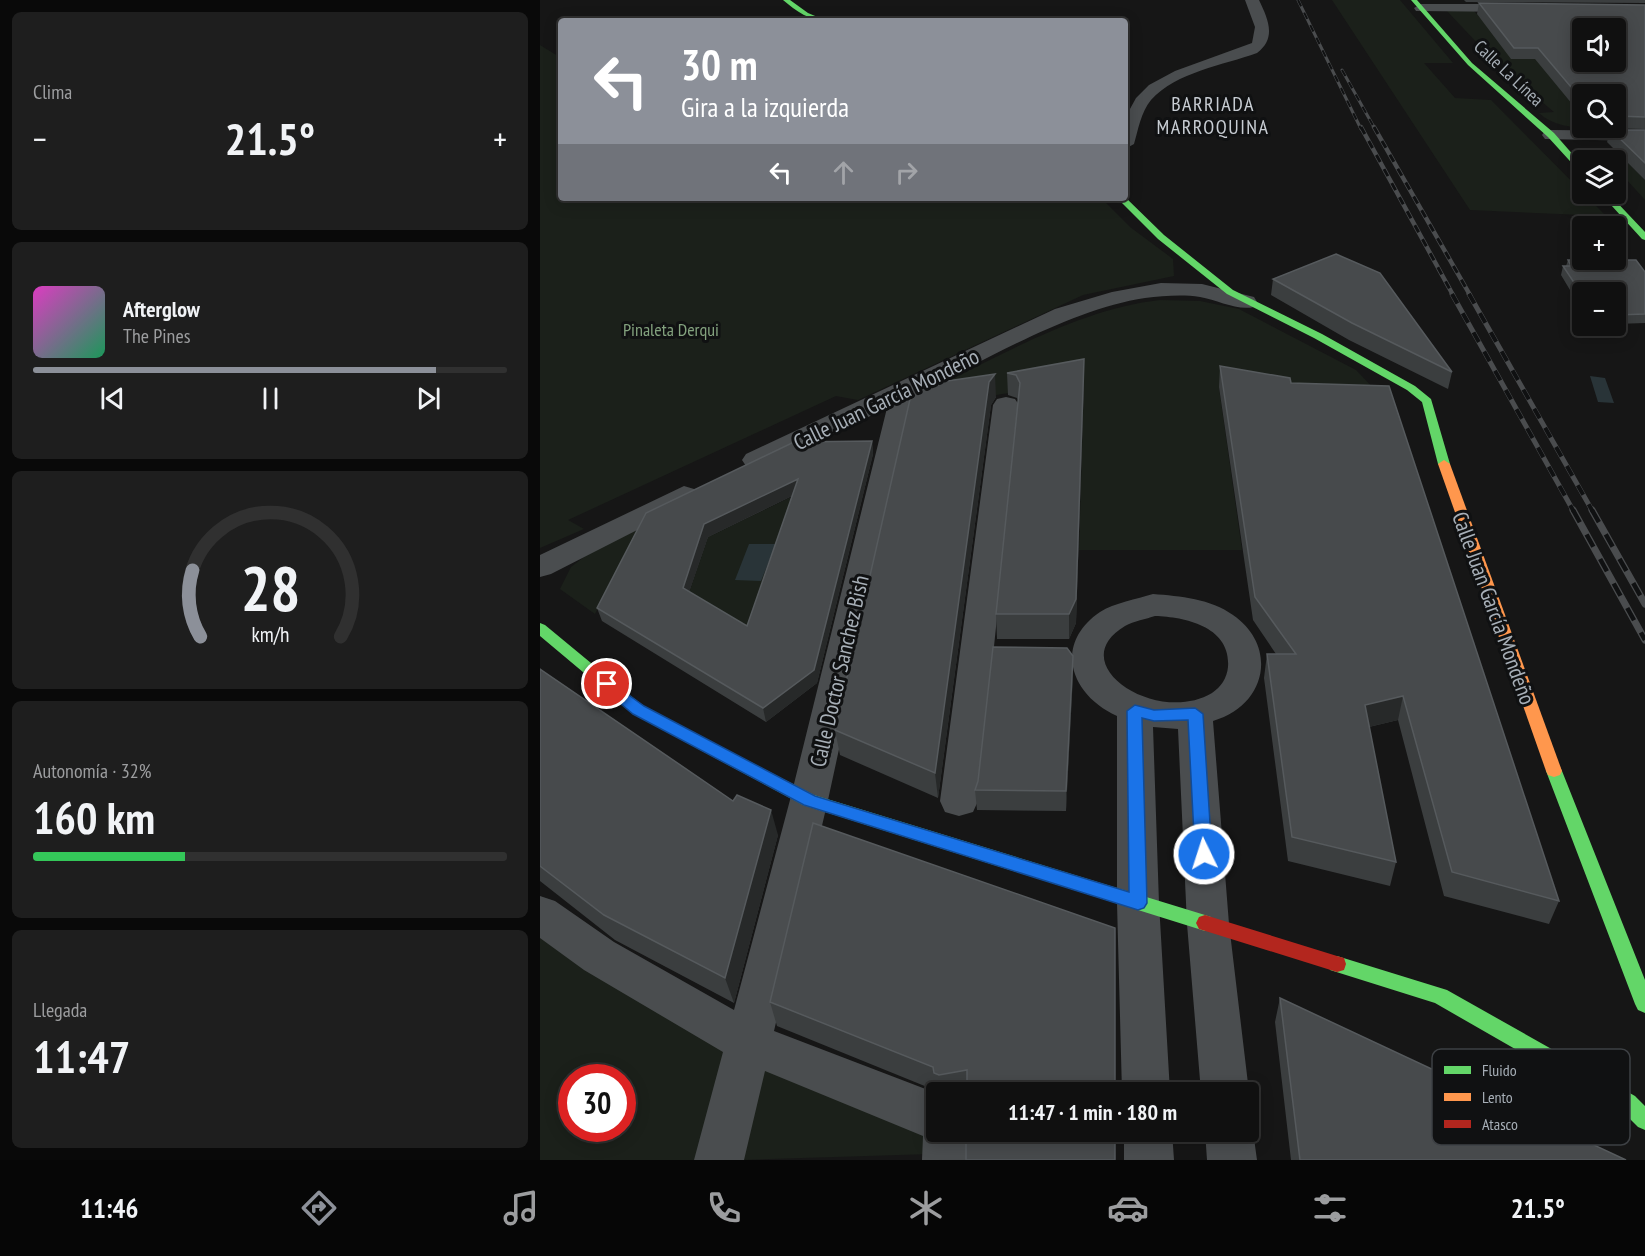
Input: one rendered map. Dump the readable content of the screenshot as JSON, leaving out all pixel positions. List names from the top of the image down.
{
  "streets": {
    "street": ["Calle La Línea", "Calle Juan García Mondeño", "Calle Doctor Sanchez Bish"]
  },
  "crossings": [
    ["Calle Juan García Mondeño", "Calle Doctor Sanchez Bish"]
  ],
  "districts": ["BARRIADA MARROQUINA"],
  "parks": ["Pinaleta Derqui"],
  "legend": ["Fluido", "Lento", "Atasco"],
  "page": {
    "tile": [
      "Clima",
      ["Autonomía · 32%", "160 km"],
      ["Llegada", "11:47"]
    ],
    "map_buttons": ["+", "−"],
    "turn": ["30 m", "Gira a la izquierda"],
    "heat": ["−", "21.5°", "+"],
    "song": ["Afterglow", "The Pines"],
    "limit": "30",
    "trip": "11:47 · 1 min · 180 m",
    "tabs": ["11:46", "21.5°"],
    "gauge": ["28", "km/h"]
  }
}
